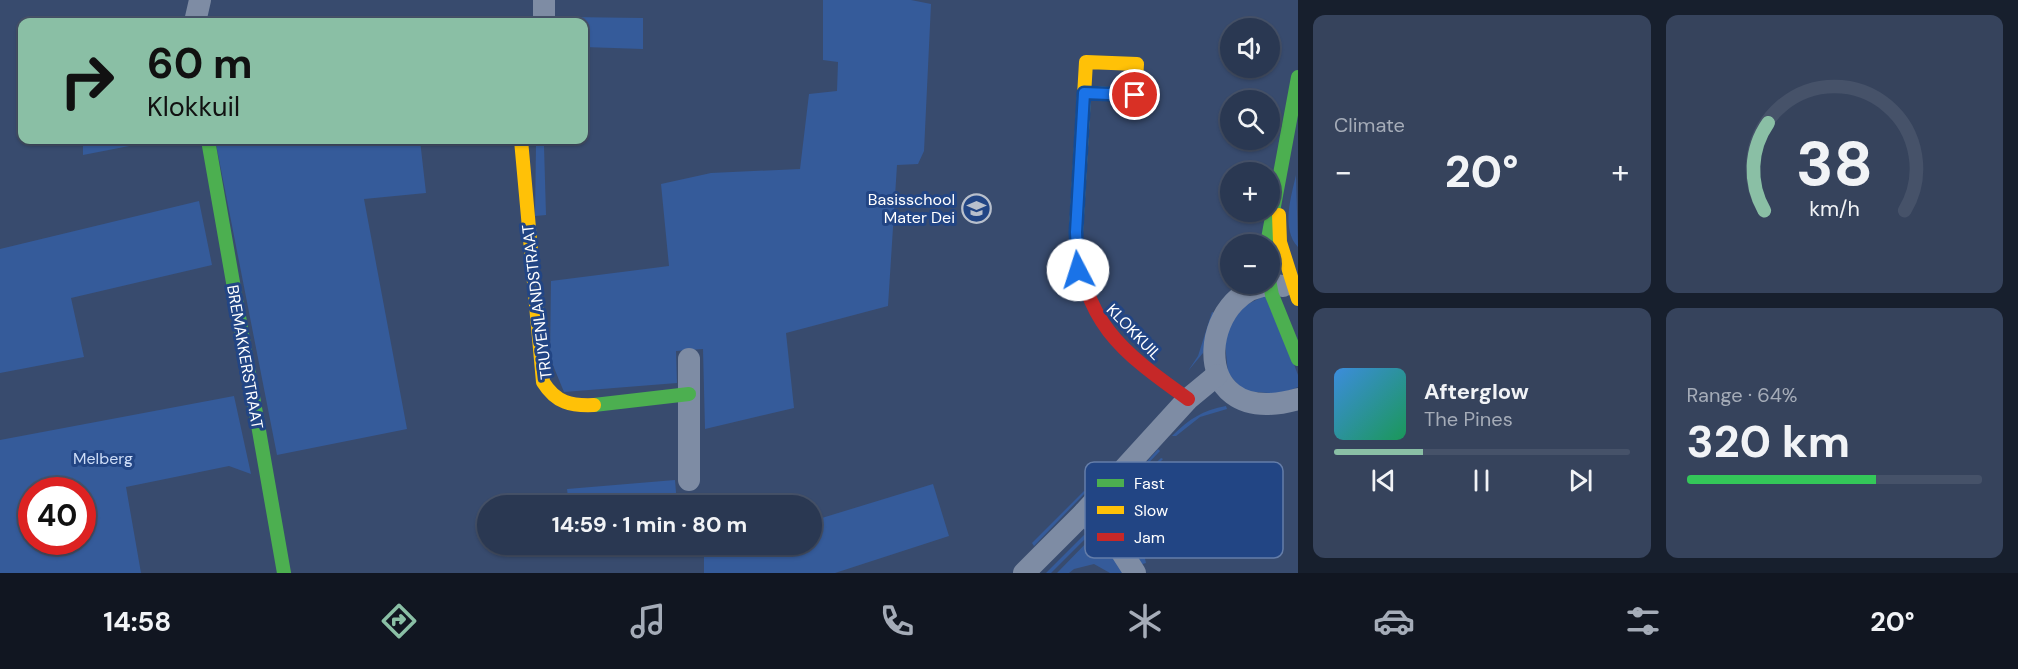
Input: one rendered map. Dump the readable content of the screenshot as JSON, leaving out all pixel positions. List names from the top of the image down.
{
  "streets": {
    "street": ["TRUYENLANDSTRAAT", "KLOKKUIL", "BREMAKKERSTRAAT"]
  },
  "parks": ["Melberg"],
  "places": {
    "school or university": ["Basisschool Mater Dei"]
  },
  "legend": ["Fast", "Slow", "Jam"],
  "page": {
    "tile": [
      "Climate",
      ["Range · 64%", "320 km"]
    ],
    "map_buttons": ["+", "−"],
    "turn": ["60 m", "Klokkuil"],
    "heat": ["−", "20°", "+"],
    "song": ["Afterglow", "The Pines"],
    "limit": "40",
    "trip": "14:59 · 1 min · 80 m",
    "tabs": ["14:58", "20°"],
    "gauge": ["38", "km/h"]
  }
}
